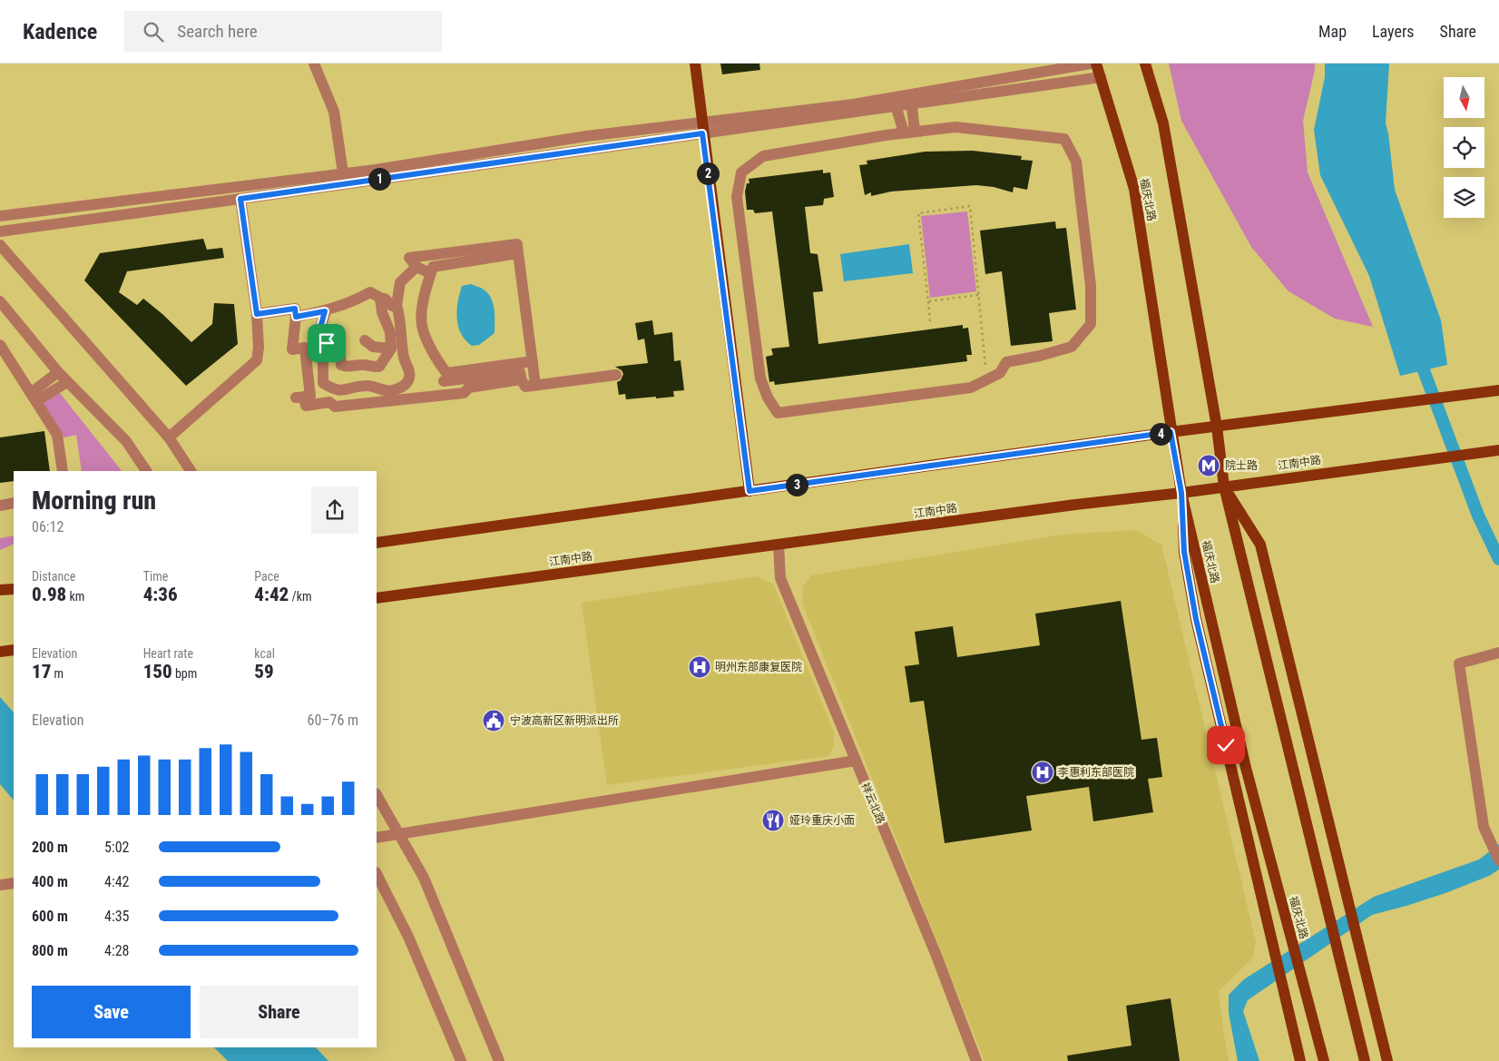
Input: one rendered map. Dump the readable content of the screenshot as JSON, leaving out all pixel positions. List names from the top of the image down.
{
  "streets": {
    "main road": ["福庆北路", "江南中路"],
    "street": ["祥云北路"]
  },
  "crossings": [
    ["福庆北路", "江南中路"],
    ["江南中路", "祥云北路"]
  ],
  "places": {
    "metro station": ["院士路"],
    "hospital": ["明州东部康复医院", "李惠利东部医院"],
    "public building": ["宁波高新区新明派出所"],
    "restaurant": ["娅玲重庆小面"]
  },
  "north": "bottom",
  "page": {
    "header": "Kadence",
    "search": "Search here",
    "nav": ["Map", "Layers", "Share"],
    "pins": [
      "2",
      "1",
      "4",
      "3"
    ],
    "heading": ["Morning run", "06:12"],
    "stats": [
      ["Distance", "0.98 km"],
      ["Time", "4:36"],
      ["Pace", "4:42 /km"],
      ["Elevation", "17 m"],
      ["Heart rate", "150 bpm"],
      ["kcal", "59"]
    ],
    "chart": ["Elevation", "60–76 m"],
    "list": [
      {
        "name": "200 m",
        "note": "5:02"
      },
      {
        "name": "400 m",
        "note": "4:42"
      },
      {
        "name": "600 m",
        "note": "4:35"
      },
      {
        "name": "800 m",
        "note": "4:28"
      }
    ],
    "buttons": ["Save", "Share"]
  }
}
